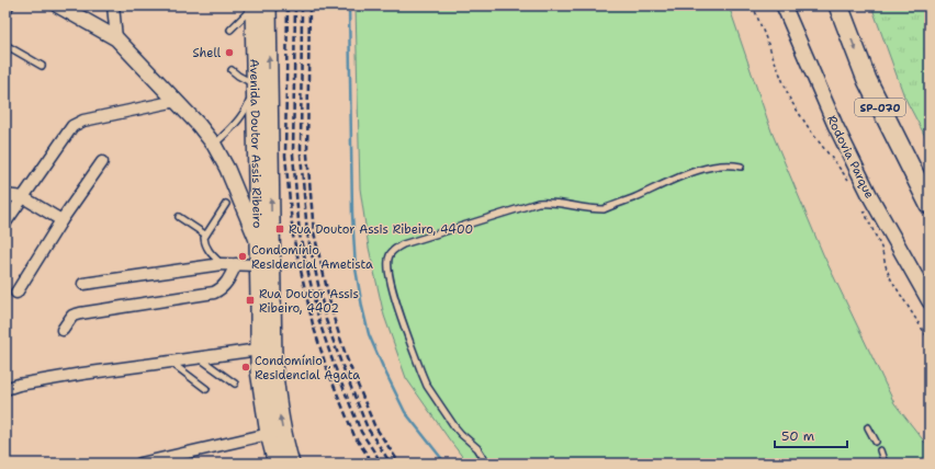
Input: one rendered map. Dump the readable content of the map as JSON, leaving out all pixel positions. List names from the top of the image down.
{
  "streets": {
    "highway": ["SP-070"],
    "main road": ["Avenida Doutor Assis Ribeiro"],
    "street": ["Rodovia Parque"]
  },
  "places": {
    "other": ["Shell", "Condomínio Residencial Ametista", "Condomínio Residencial Ágata"],
    "transit": ["Rua Doutor Assis Ribeiro, 4400", "Rua Doutor Assis Ribeiro, 4402"]
  },
  "scale_bar": "50 m"
}
